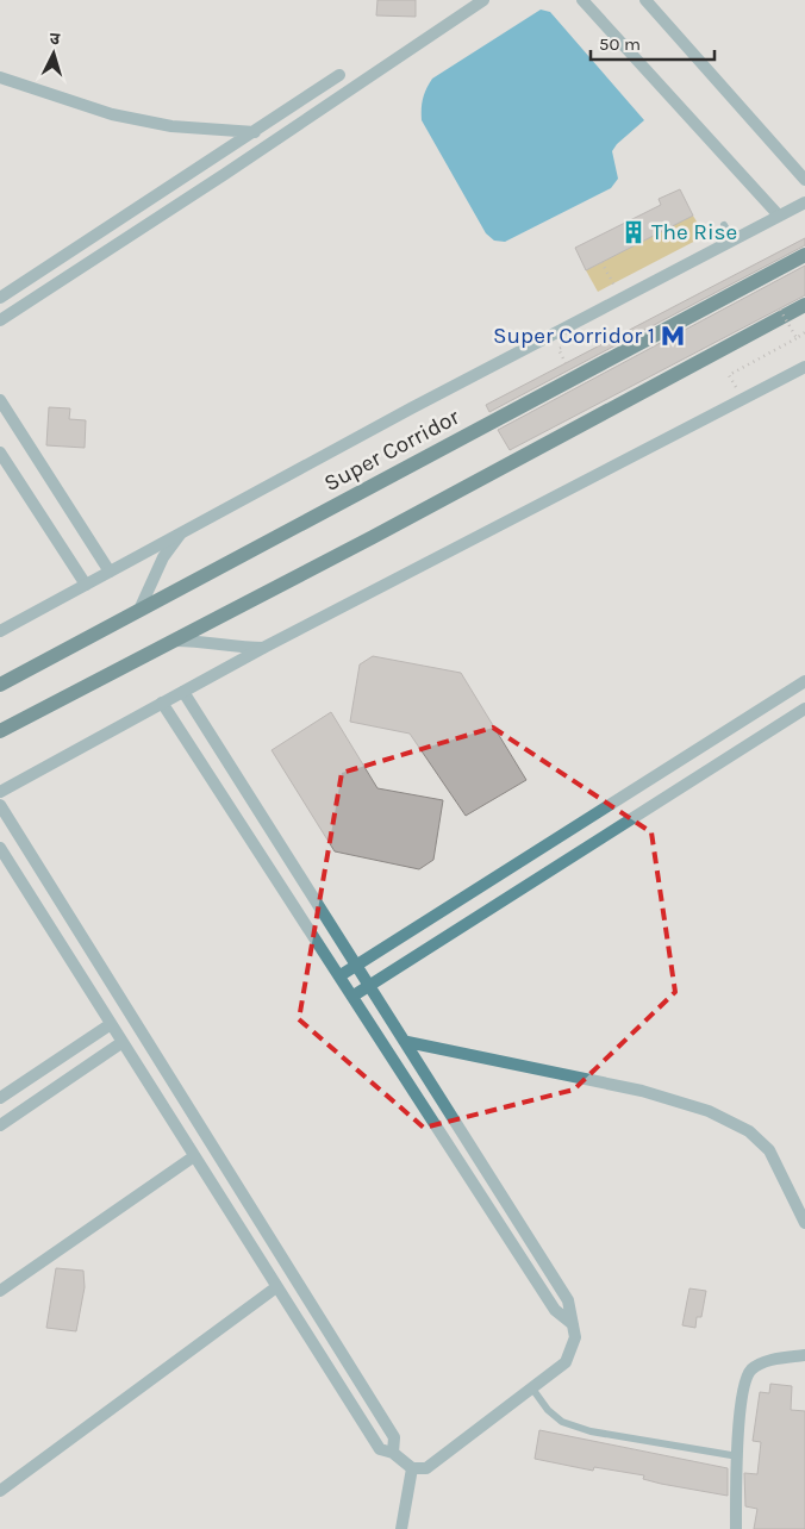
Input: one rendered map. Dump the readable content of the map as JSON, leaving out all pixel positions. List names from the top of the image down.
{
  "streets": {
    "main road": ["Super Corridor"]
  },
  "places": {
    "building": ["The Rise"],
    "metro station": ["Super Corridor 1"]
  },
  "scale_bar": "50 m",
  "north": "top"
}
